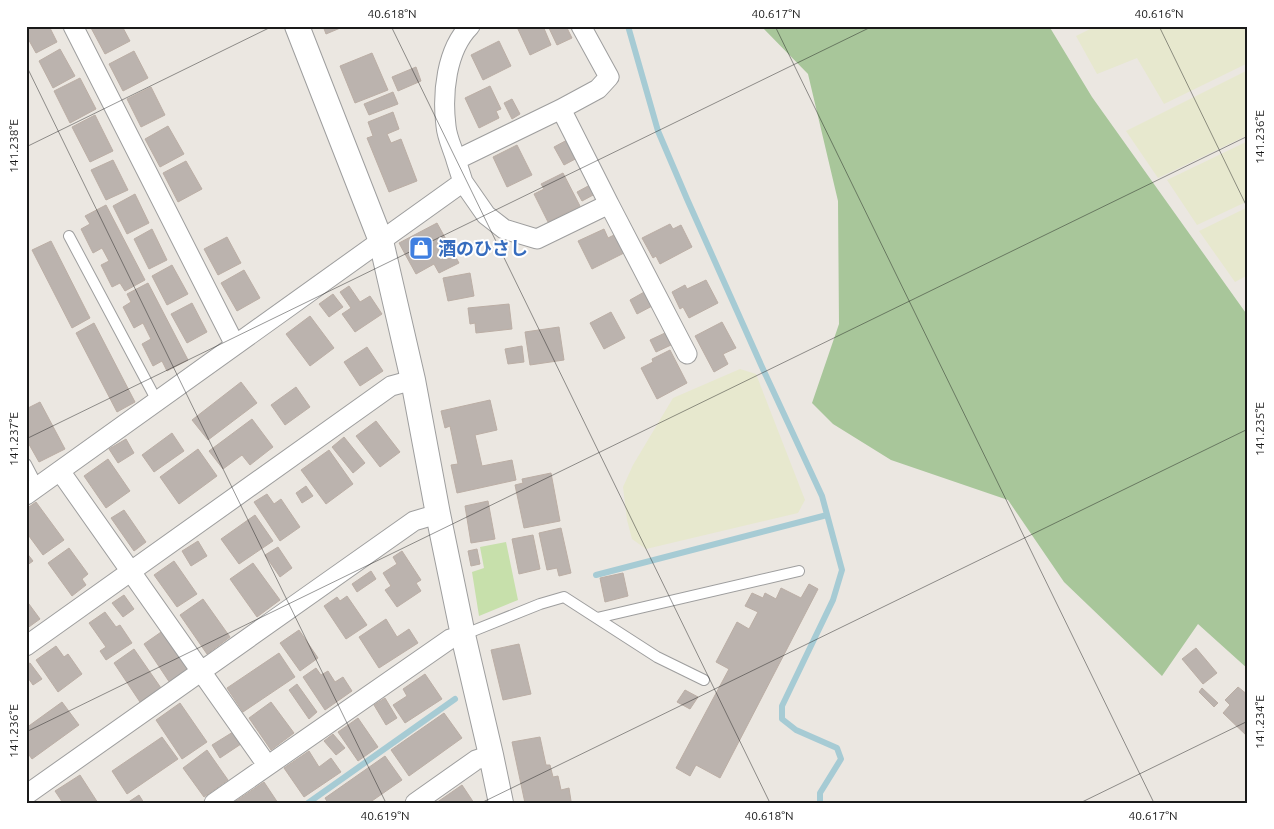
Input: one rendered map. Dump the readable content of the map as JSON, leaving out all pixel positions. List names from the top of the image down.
{
  "places": {
    "shop": ["酒のひさし"]
  },
  "coordinates": [
    "40.618°N",
    "40.617°N",
    "40.616°N",
    "141.236°E",
    "141.238°E",
    "141.235°E",
    "141.237°E",
    "141.234°E",
    "40.619°N"
  ]
}
